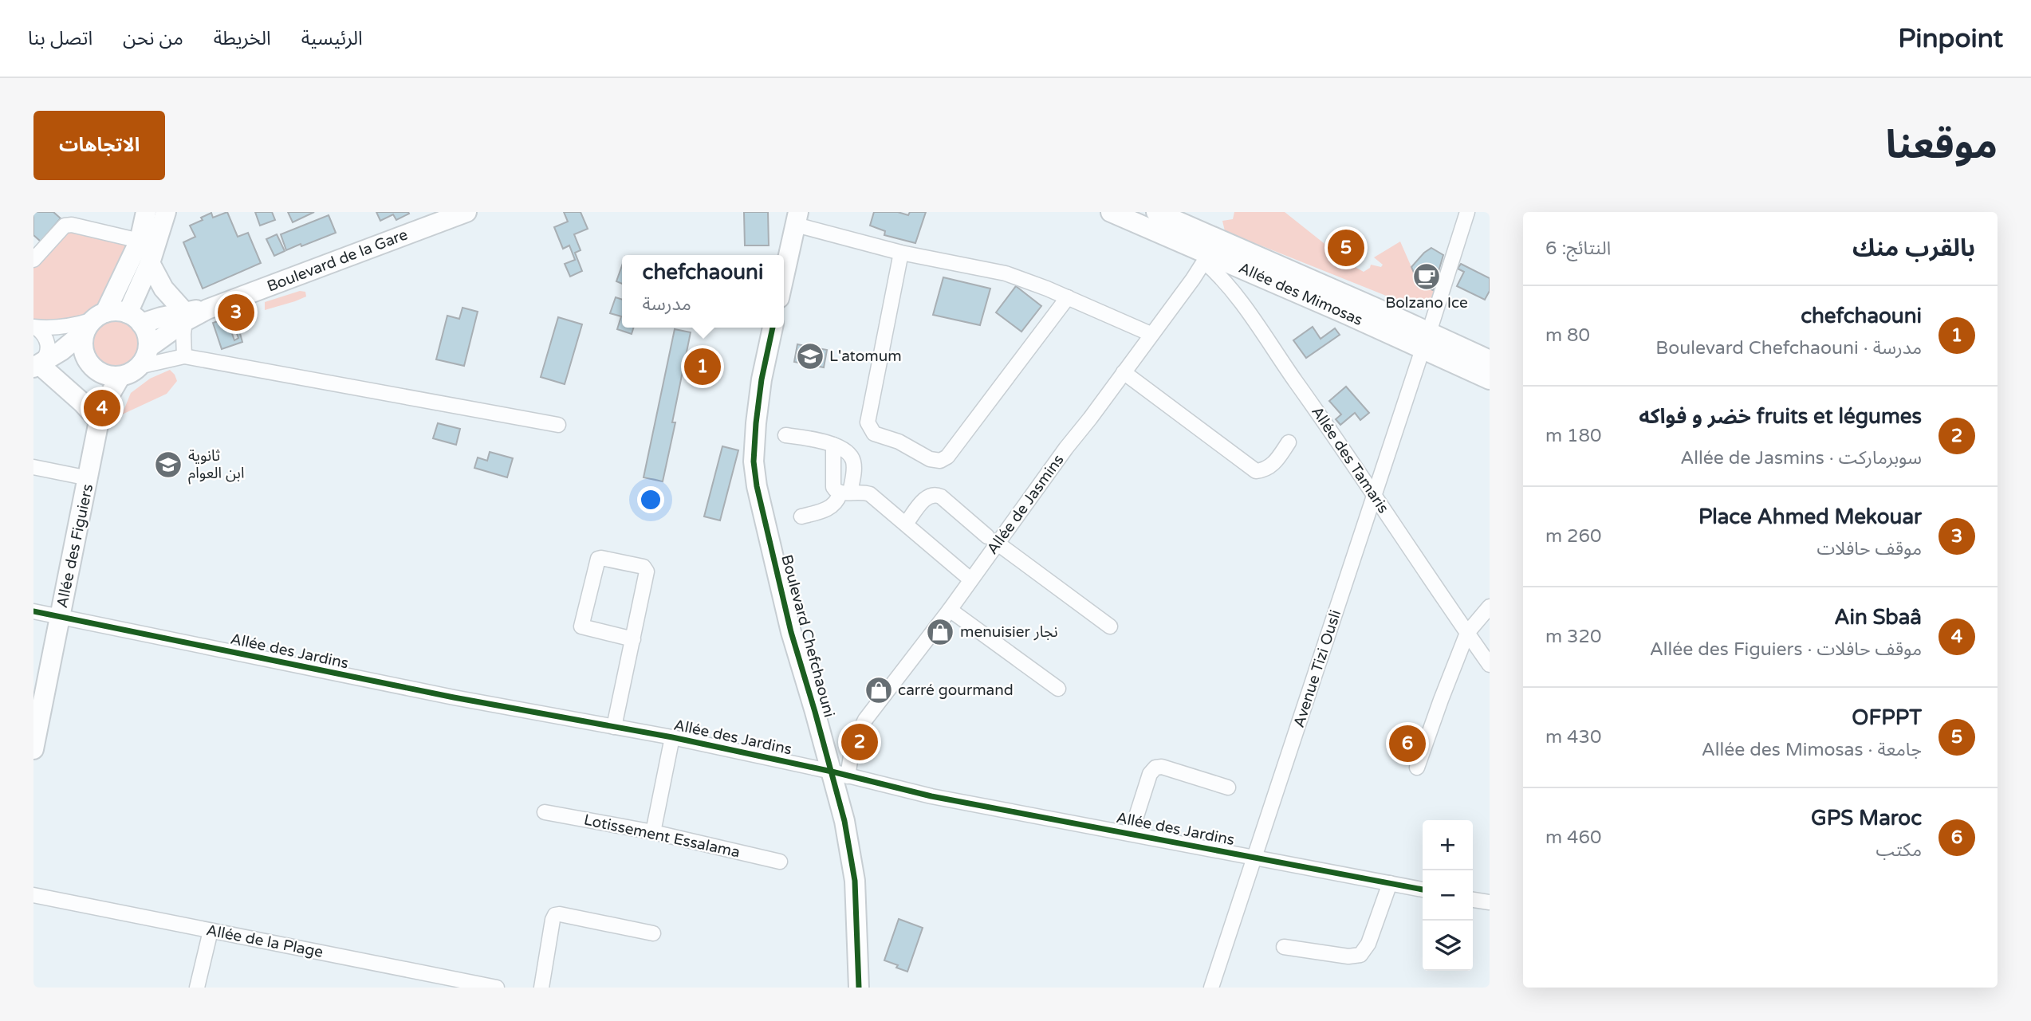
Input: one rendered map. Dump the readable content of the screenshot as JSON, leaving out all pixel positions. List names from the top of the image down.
{
  "streets": {
    "street": [
      "Boulevard de la Gare",
      "Allée des Mimosas",
      "Allée des Tamaris",
      "Allée de Jasmins",
      "Allée des Figuiers",
      "Boulevard Chefchaouni",
      "Allée des Jardins",
      "Avenue Tizi Ousli",
      "Lotissement Essalama",
      "Allée de la Plage"
    ]
  },
  "crossings": [
    ["Boulevard de la Gare", "Allée des Figuiers"],
    ["Allée des Mimosas", "Allée des Tamaris"],
    ["Allée des Mimosas", "Allée de Jasmins"],
    ["Allée des Mimosas", "Avenue Tizi Ousli"],
    ["Allée des Tamaris", "Allée de Jasmins"],
    ["Allée des Tamaris", "Avenue Tizi Ousli"],
    ["Allée de Jasmins", "Boulevard Chefchaouni"],
    ["Allée de Jasmins", "Allée des Jardins"],
    ["Allée des Figuiers", "Allée des Jardins"],
    ["Boulevard Chefchaouni", "Allée des Jardins"],
    ["Allée des Jardins", "Avenue Tizi Ousli"]
  ],
  "places": {
    "cafe": ["Bolzano Ice"],
    "school or university": ["L'atomum", "ثانوية ابن العوام"],
    "shop": ["menuisier نجار", "carré gourmand"]
  },
  "page": {
    "header": "Pinpoint",
    "nav": [
      "الرئيسية",
      "الخريطة",
      "من نحن",
      "اتصل بنا"
    ],
    "title": "موقعنا",
    "buttons": "الاتجاهات",
    "heading": ["بالقرب منك", "النتائج: 6"],
    "pins": [
      "5",
      "3",
      "1",
      "4",
      "2",
      "6"
    ],
    "popup": ["chefchaouni", "مدرسة"],
    "list": [
      {
        "mark": "1",
        "name": "chefchaouni",
        "note": "مدرسة · Boulevard Chefchaouni",
        "value": "80 m"
      },
      {
        "mark": "2",
        "name": "fruits et légumes خضر و فواكه",
        "note": "سوبرماركت · Allée de Jasmins",
        "value": "180 m"
      },
      {
        "mark": "3",
        "name": "Place Ahmed Mekouar",
        "note": "موقف حافلات",
        "value": "260 m"
      },
      {
        "mark": "4",
        "name": "Ain Sbaâ",
        "note": "موقف حافلات · Allée des Figuiers",
        "value": "320 m"
      },
      {
        "mark": "5",
        "name": "OFPPT",
        "note": "جامعة · Allée des Mimosas",
        "value": "430 m"
      },
      {
        "mark": "6",
        "name": "GPS Maroc",
        "note": "مكتب",
        "value": "460 m"
      }
    ],
    "map_buttons": ["+", "−"]
  }
}
